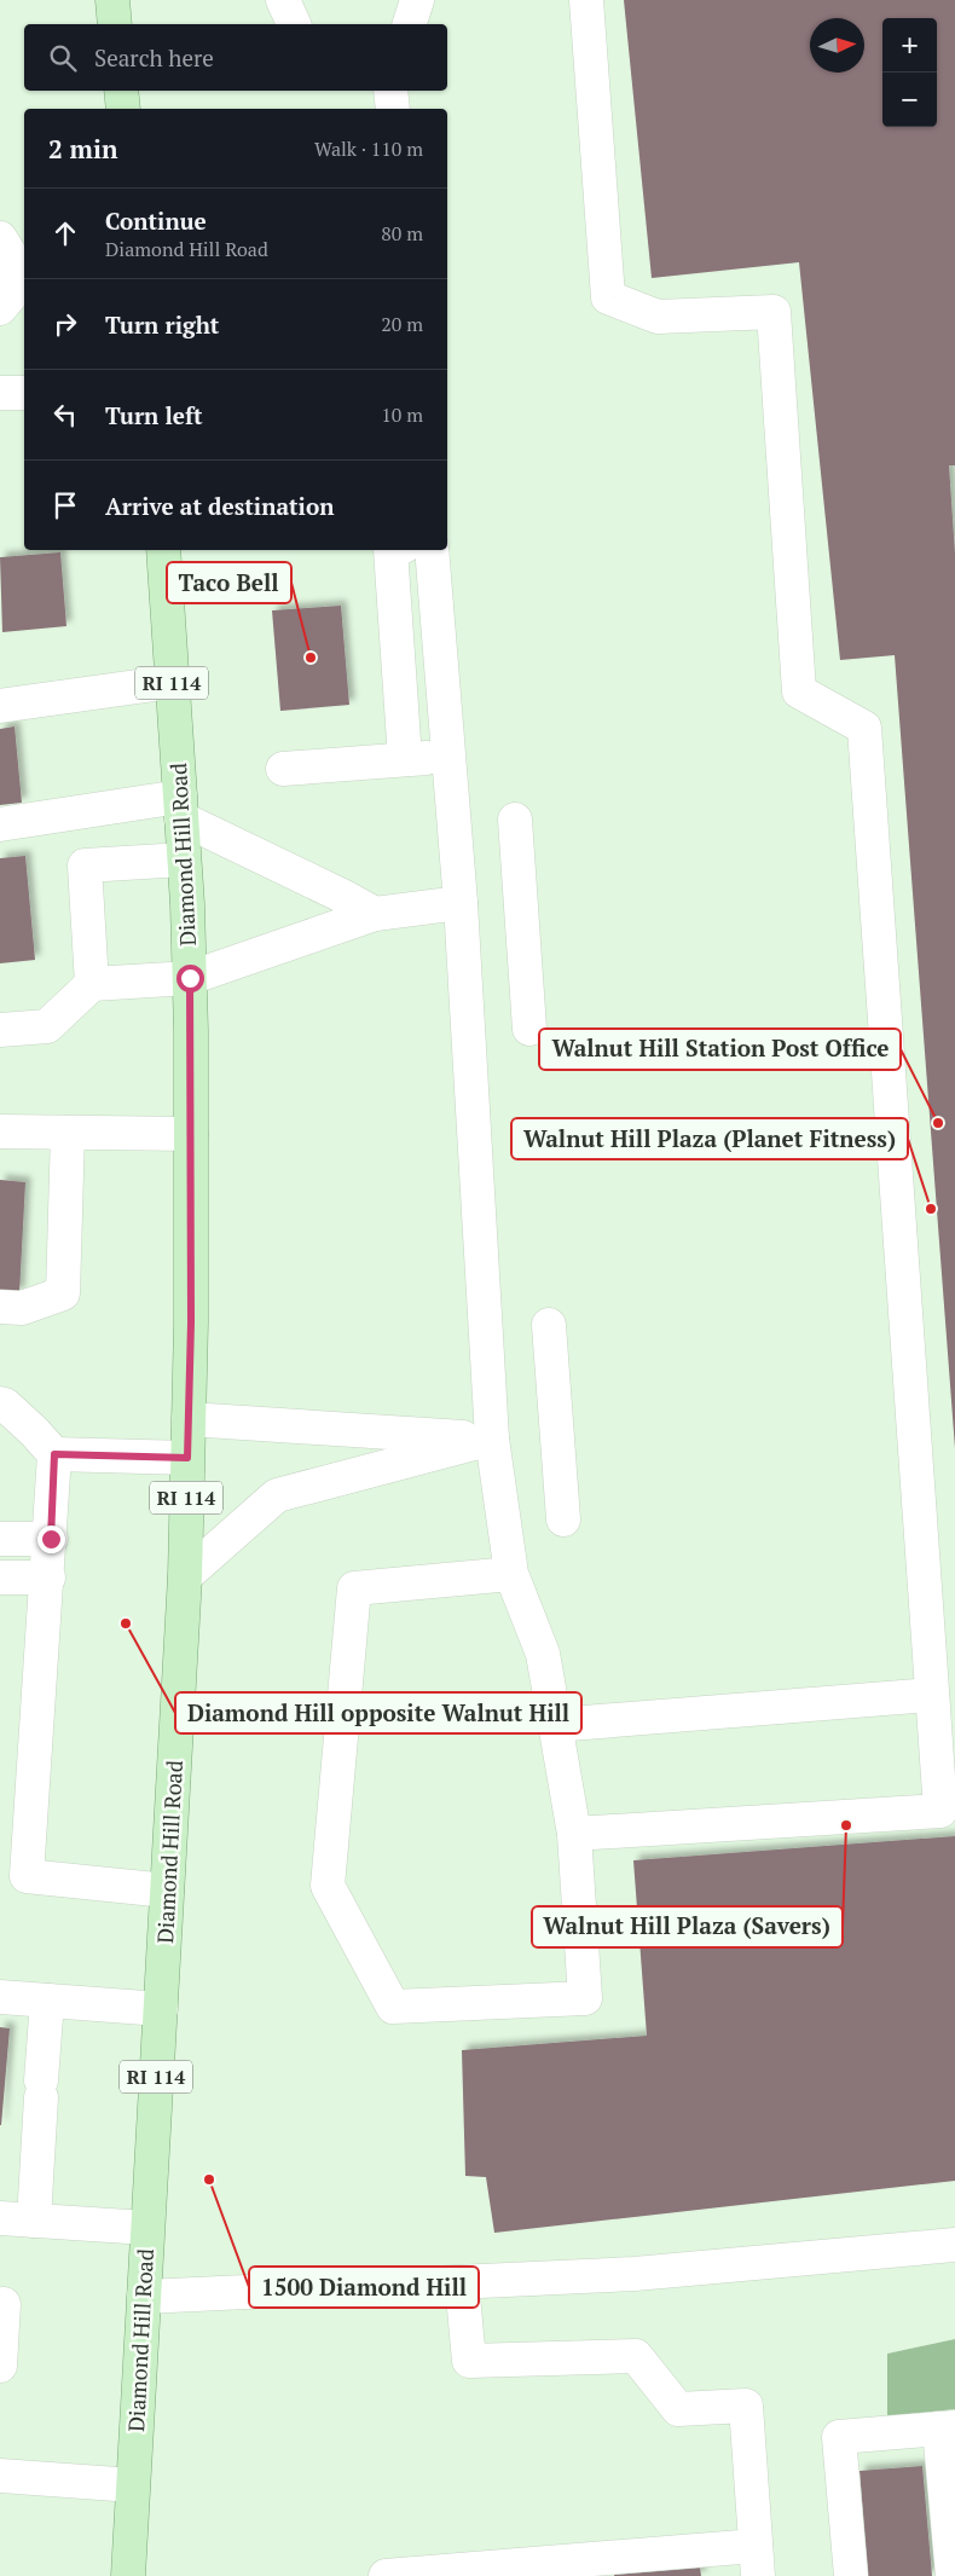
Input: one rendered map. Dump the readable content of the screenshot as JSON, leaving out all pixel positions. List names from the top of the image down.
{
  "streets": {
    "main road": ["RI 114", "Diamond Hill Road"]
  },
  "places": [
    "Taco Bell",
    "Walnut Hill Station Post Office",
    "Walnut Hill Plaza (Planet Fitness)",
    "Diamond Hill opposite Walnut Hill",
    "Walnut Hill Plaza (Savers)",
    "1500 Diamond Hill"
  ],
  "north": "right",
  "page": {
    "map_buttons": ["+", "−"],
    "search": "Search here",
    "heading": ["2 min", "Walk · 110 m"],
    "list": [
      ["Continue", "Diamond Hill Road", "80 m"],
      ["Turn right", "20 m"],
      ["Turn left", "10 m"],
      "Arrive at destination"
    ]
  }
}
